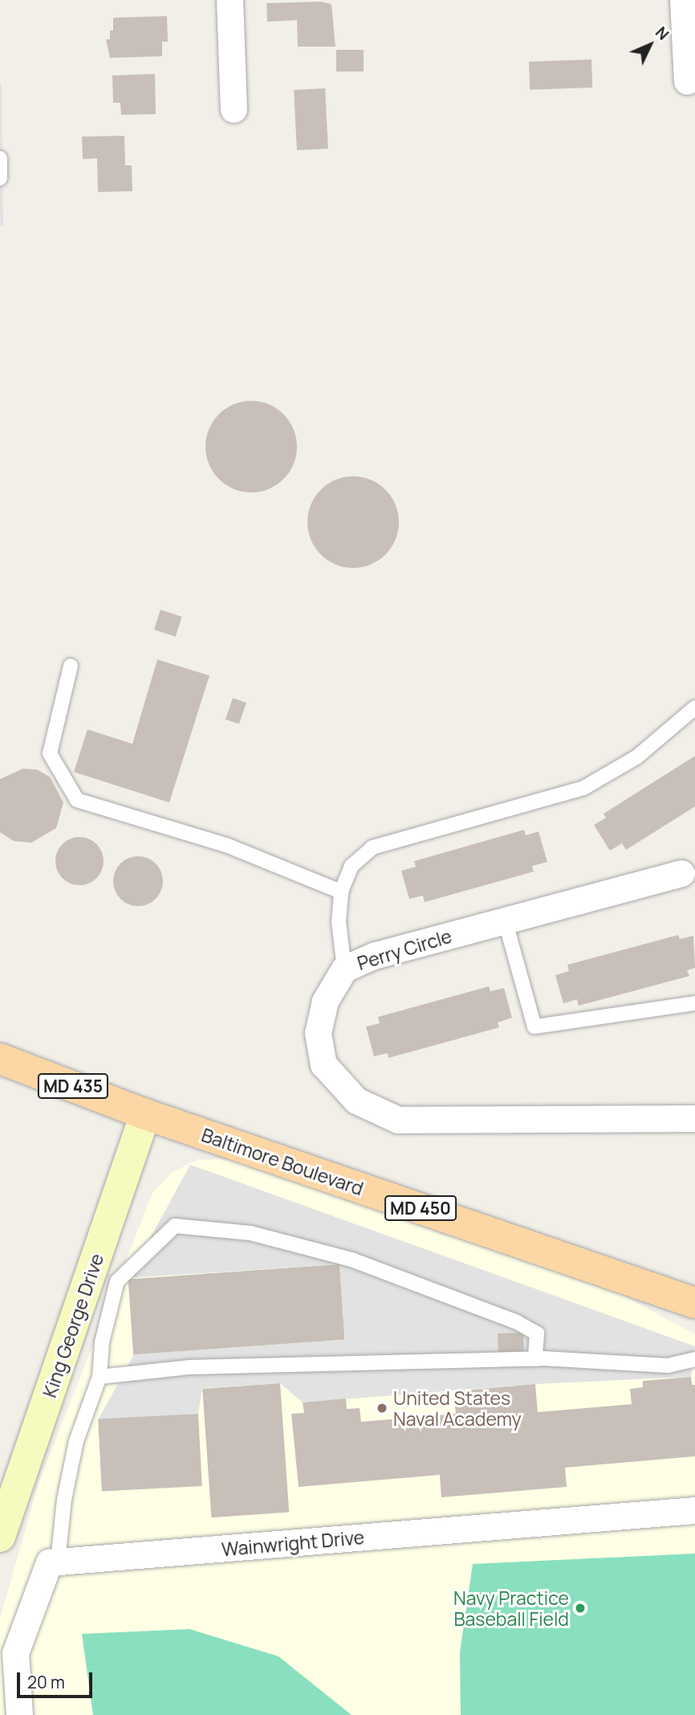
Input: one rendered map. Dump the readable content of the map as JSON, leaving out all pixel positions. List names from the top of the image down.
{
  "streets": {
    "main road": [
      "MD 435",
      "Baltimore Boulevard",
      "MD 450",
      "King George Drive"
    ],
    "street": ["Perry Circle", "Wainwright Drive"]
  },
  "crossings": [
    ["Baltimore Boulevard", "King George Drive"]
  ],
  "places": ["United States Naval Academy", "Navy Practice Baseball Field"],
  "scale_bar": "20 m",
  "north": "top right"
}
